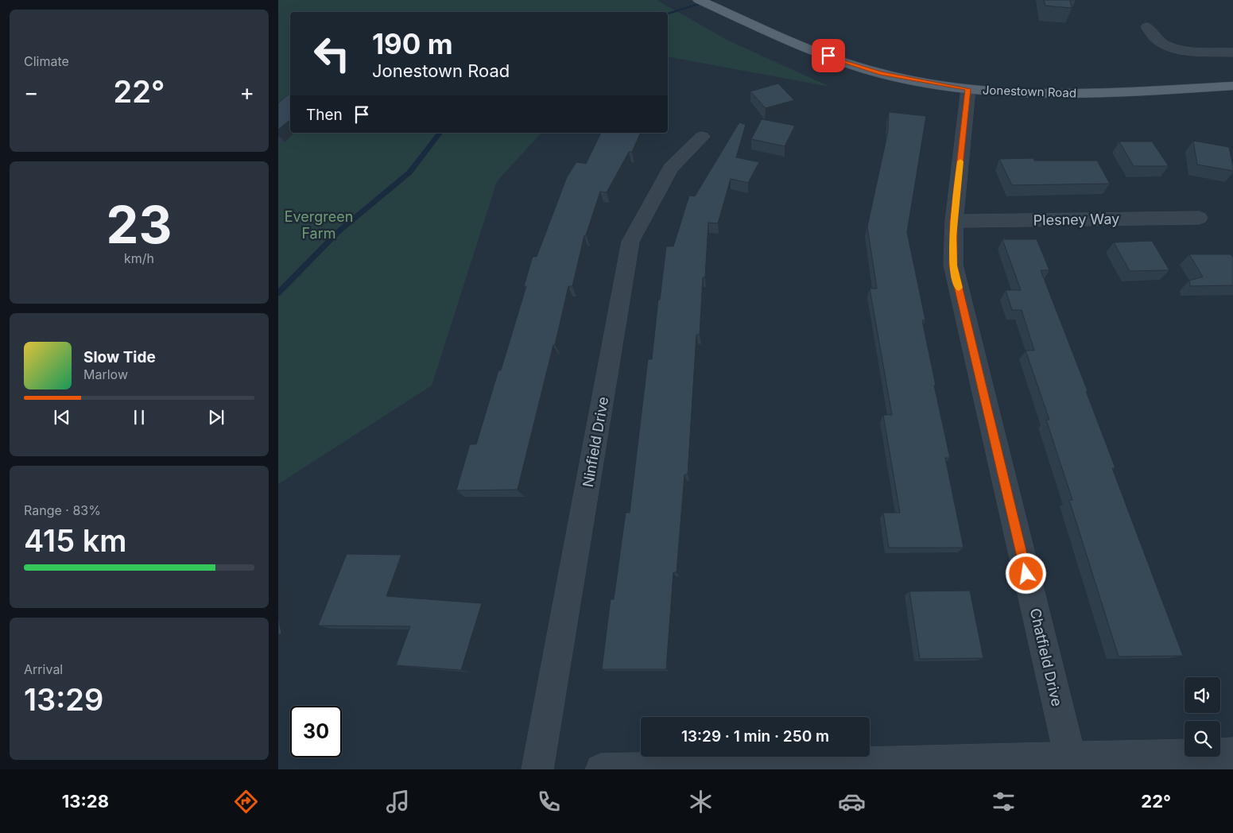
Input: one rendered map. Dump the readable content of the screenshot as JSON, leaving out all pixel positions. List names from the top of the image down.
{
  "streets": {
    "main road": ["Jonestown Road"],
    "street": ["Plesney Way", "Ninfield Drive", "Chatfield Drive"]
  },
  "crossings": [
    ["Jonestown Road", "Chatfield Drive"],
    ["Plesney Way", "Chatfield Drive"]
  ],
  "parks": ["Evergreen Farm"],
  "page": {
    "tile": [
      "Climate",
      ["23", "km/h"],
      ["Range · 83%", "415 km"],
      ["Arrival", "13:29"]
    ],
    "turn": ["190 m", "Jonestown Road"],
    "heat": ["−", "22°", "+"],
    "then": "Then",
    "song": ["Slow Tide", "Marlow"],
    "limit": "30",
    "trip": "13:29 · 1 min · 250 m",
    "tabs": ["13:28", "22°"]
  }
}
